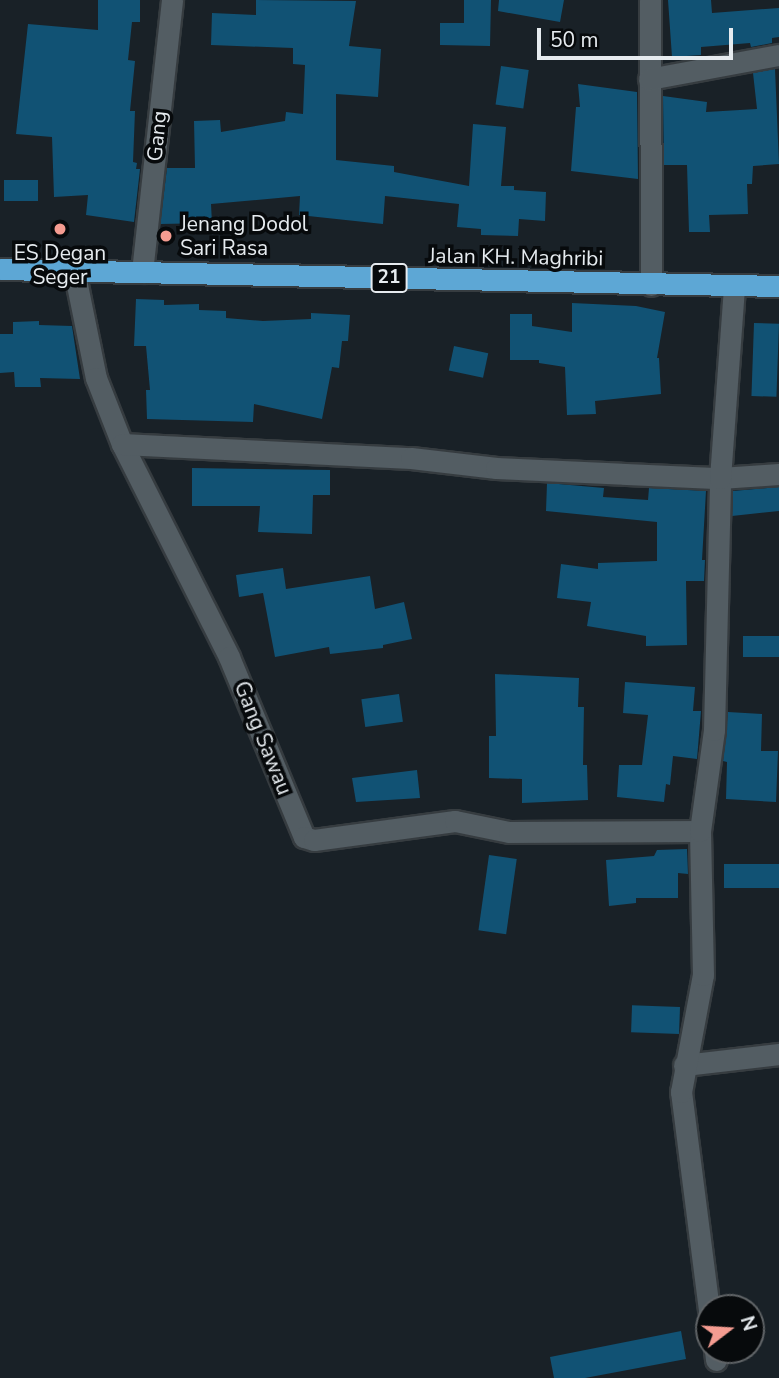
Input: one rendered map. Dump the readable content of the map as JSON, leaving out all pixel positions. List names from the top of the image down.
{
  "streets": {
    "highway": ["Jalan KH. Maghribi", "21"],
    "street": ["Gang", "Gang Sawau"]
  },
  "crossings": [
    ["Gang", "Jalan KH. Maghribi"],
    ["Jalan KH. Maghribi", "Gang Sawau"]
  ],
  "places": ["ES Degan Seger", "Jenang Dodol Sari Rasa"],
  "scale_bar": "50 m",
  "north": "right"
}
